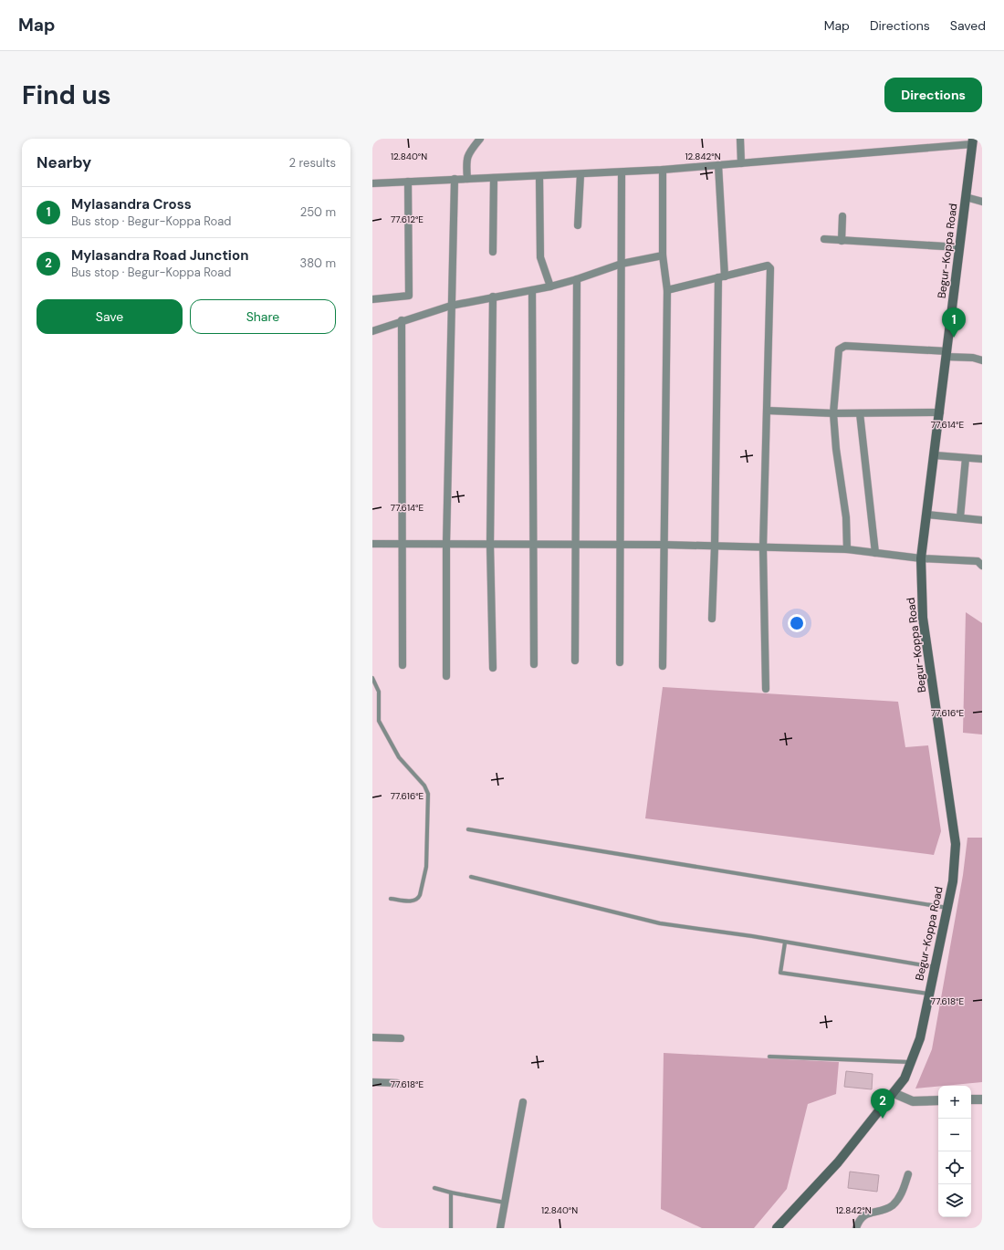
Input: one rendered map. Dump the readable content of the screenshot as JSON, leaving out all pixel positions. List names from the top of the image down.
{
  "streets": {
    "main road": ["Begur-Koppa Road"]
  },
  "page": {
    "header": "Map",
    "nav": ["Map", "Directions", "Saved"],
    "buttons": [
      "Directions",
      ["Save", "Share"]
    ],
    "title": "Find us",
    "heading": ["Nearby", "2 results"],
    "list": [
      {
        "mark": "1",
        "name": "Mylasandra Cross",
        "note": "Bus stop · Begur-Koppa Road",
        "value": "250 m"
      },
      {
        "mark": "2",
        "name": "Mylasandra Road Junction",
        "note": "Bus stop · Begur-Koppa Road",
        "value": "380 m"
      }
    ],
    "pins": ["1", "2"],
    "map_buttons": ["+", "−"]
  },
  "coordinates": [
    "12.840°N",
    "12.842°N",
    "77.612°E",
    "77.614°E",
    "77.616°E",
    "77.618°E"
  ]
}
